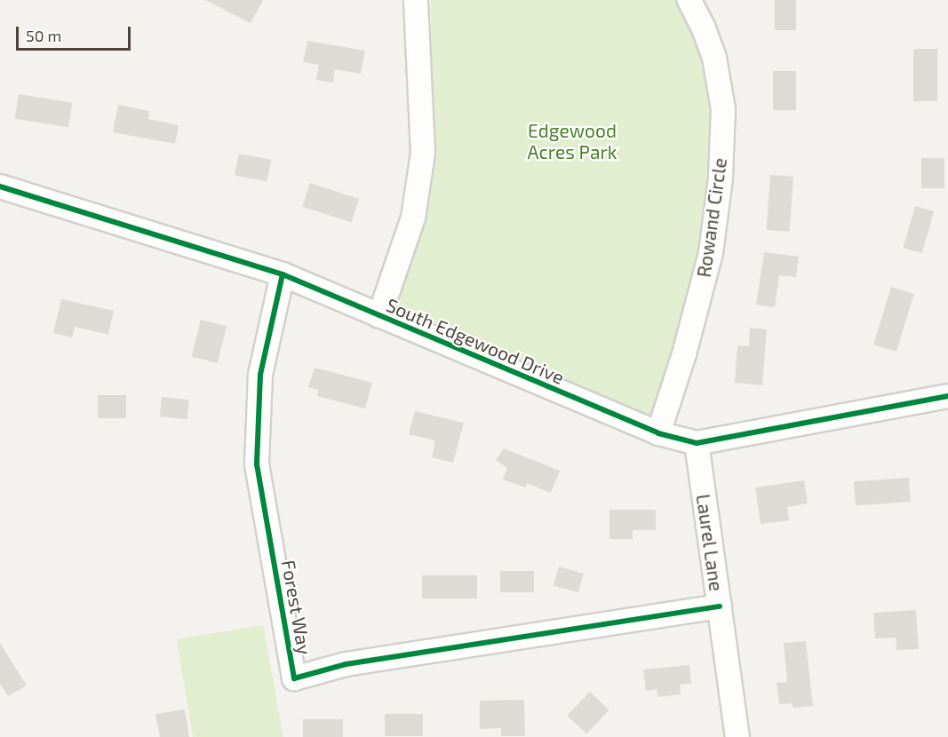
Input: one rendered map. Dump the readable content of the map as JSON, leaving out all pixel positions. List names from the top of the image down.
{
  "streets": {
    "street": [
      "Rowand Circle",
      "South Edgewood Drive",
      "Laurel Lane",
      "Forest Way"
    ]
  },
  "crossings": [
    ["Rowand Circle", "South Edgewood Drive"],
    ["South Edgewood Drive", "Laurel Lane"],
    ["South Edgewood Drive", "Forest Way"],
    ["Laurel Lane", "Forest Way"]
  ],
  "parks": ["Edgewood Acres Park"],
  "scale_bar": "50 m"
}
